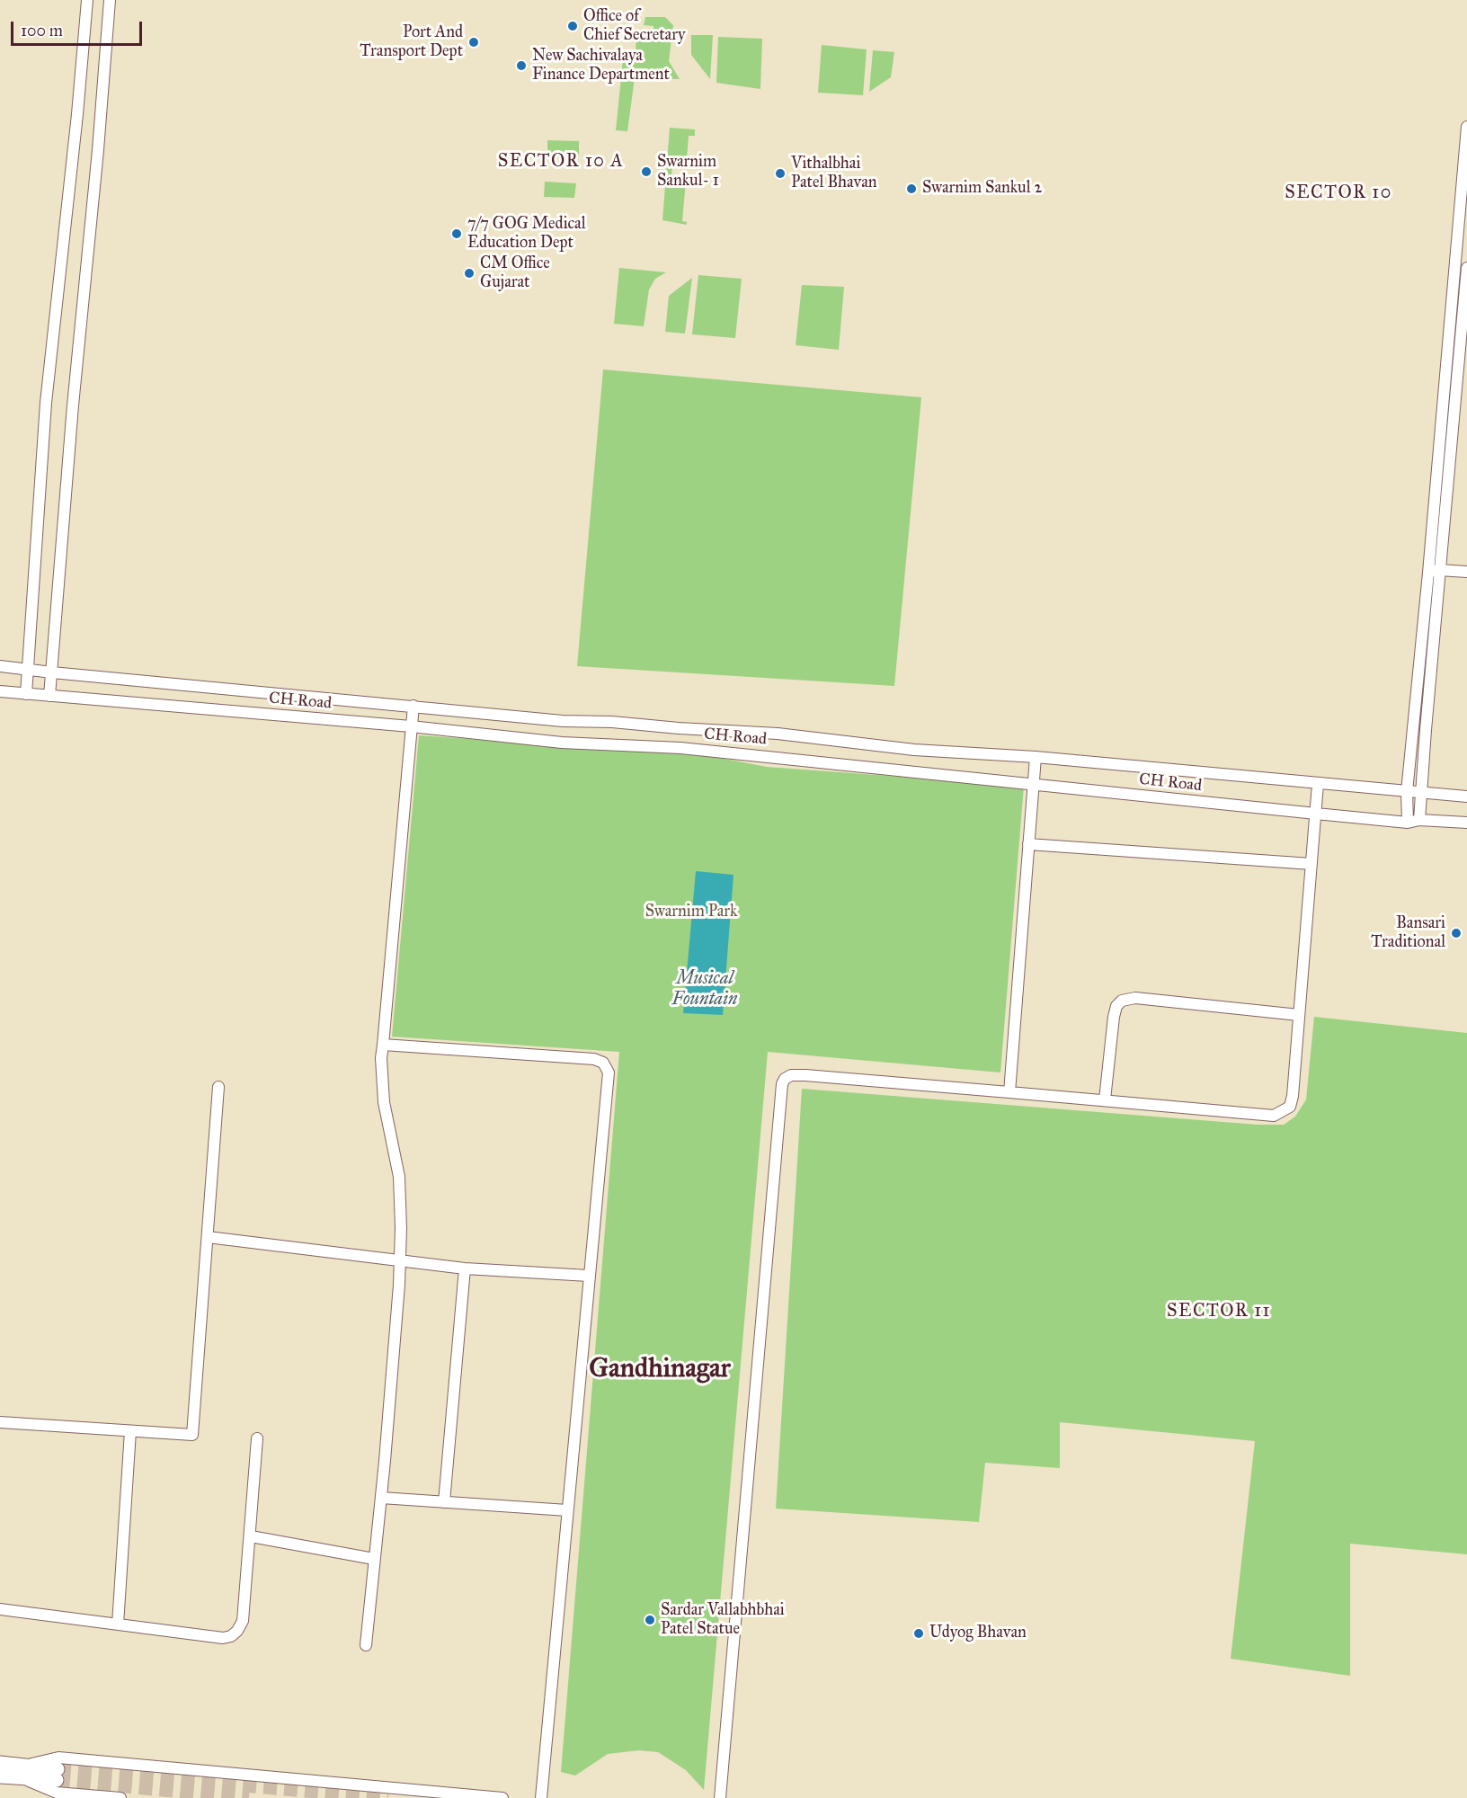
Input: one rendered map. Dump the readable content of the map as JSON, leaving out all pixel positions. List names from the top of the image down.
{
  "streets": {
    "street": ["CH Road"]
  },
  "districts": [
    "SECTOR 10 A",
    "SECTOR 10",
    "SECTOR 11",
    "Gandhinagar"
  ],
  "water": ["Musical Fountain"],
  "parks": ["Swarnim Park"],
  "places": [
    "Office of Chief Secretary",
    "Port And Transport Dept",
    "New Sachivalaya Finance Department",
    "Swarnim Sankul- 1",
    "Vithalbhai Patel Bhavan",
    "Swarnim Sankul 2",
    "7/7 GOG Medical Education Dept",
    "CM Office Gujarat",
    "Bansari Traditional",
    "Sardar Vallabhbhai Patel Statue",
    "Udyog Bhavan"
  ],
  "scale_bar": "100 m"
}
